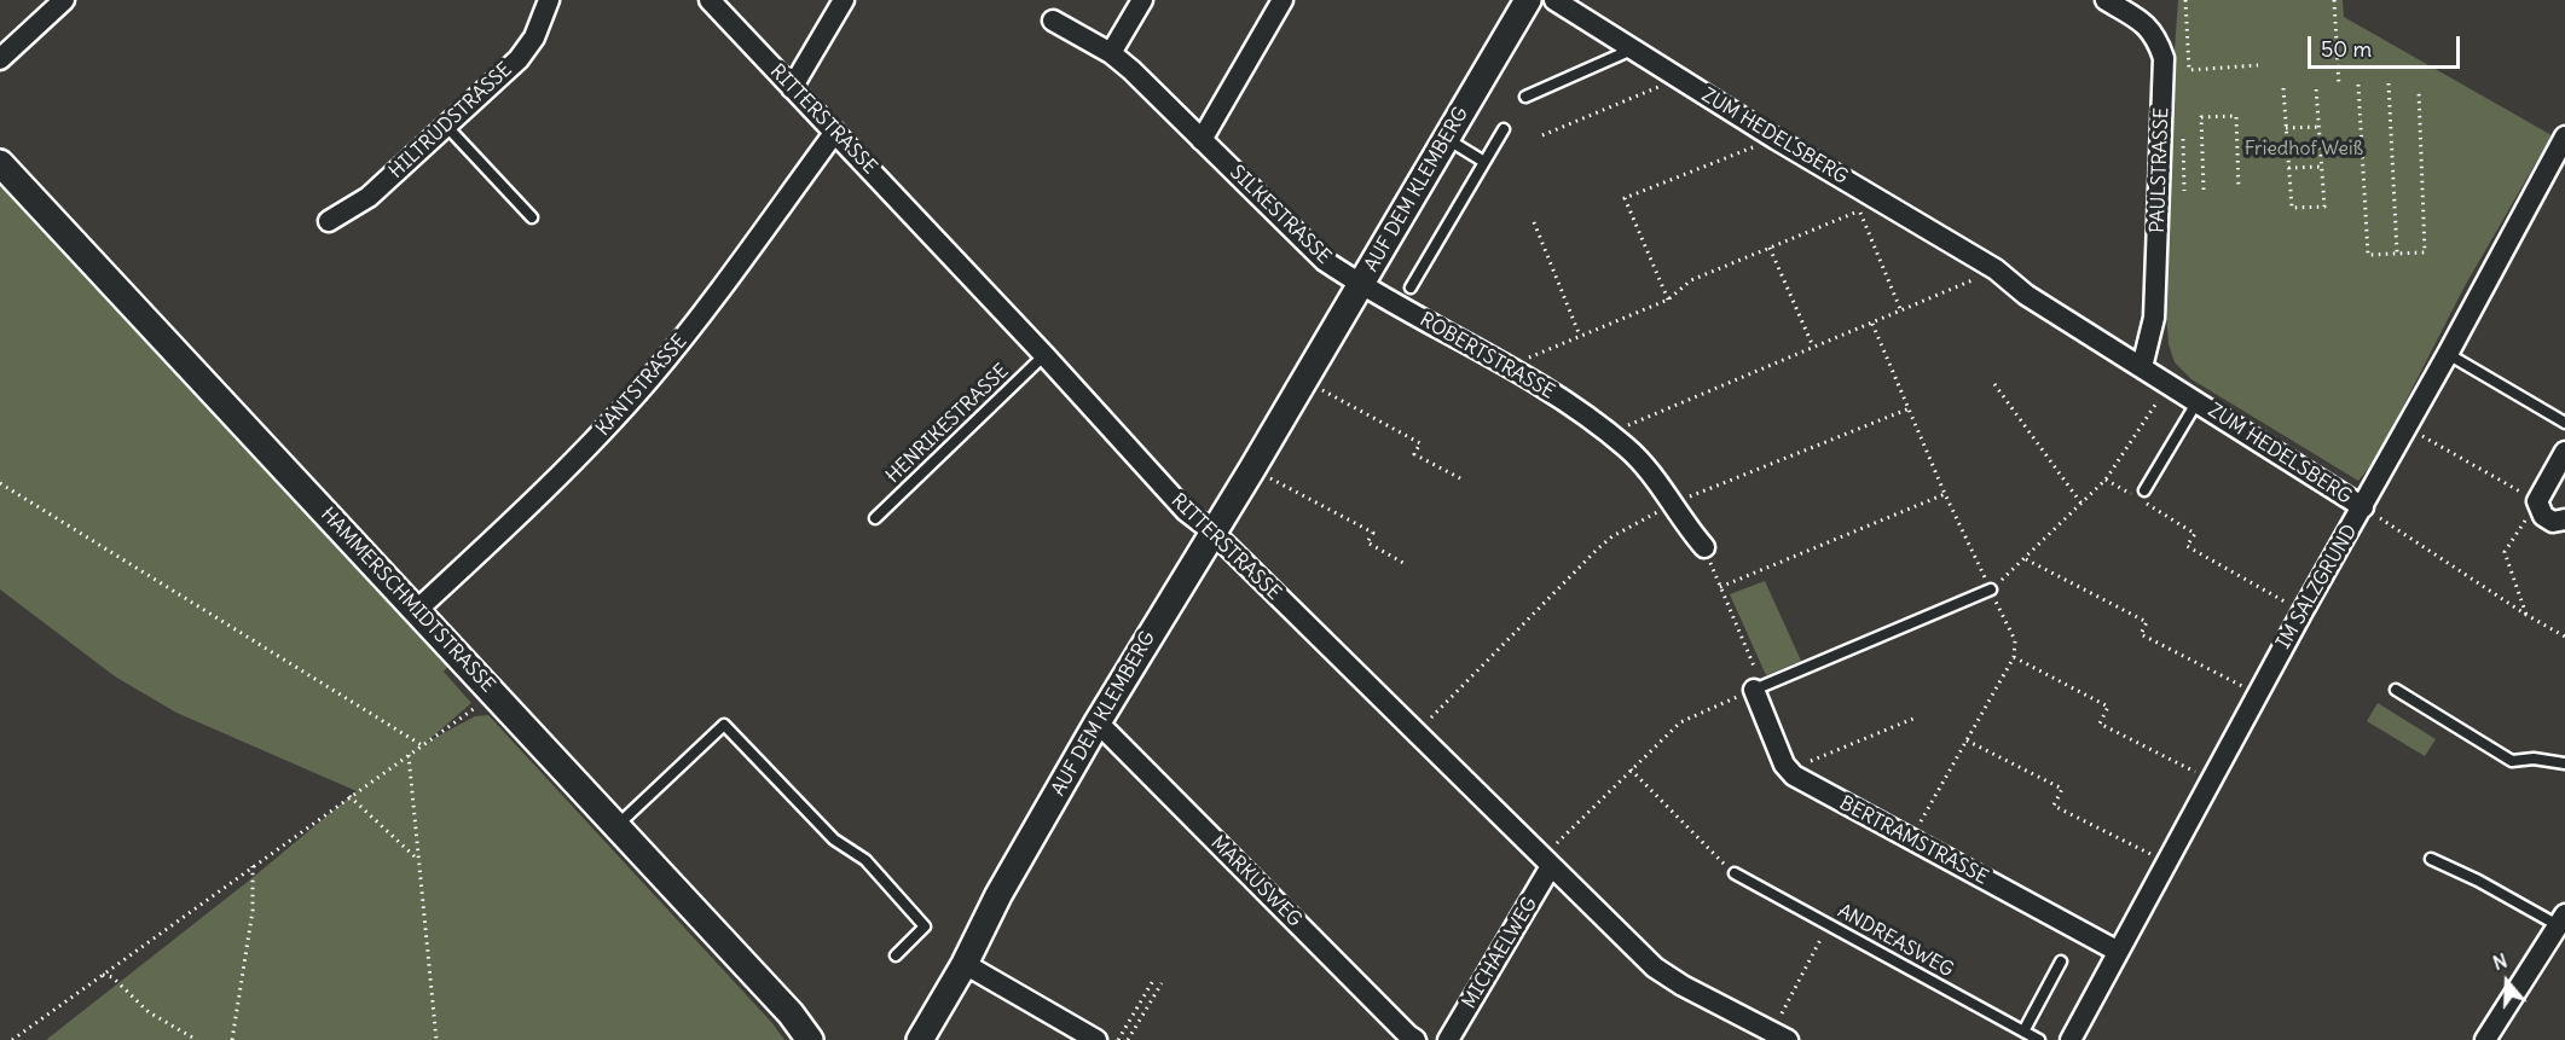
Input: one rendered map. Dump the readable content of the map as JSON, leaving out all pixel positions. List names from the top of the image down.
{
  "streets": {
    "street": [
      "RITTERSTRASSE",
      "HILTRUDSTRASSE",
      "ZUM HEDELSBERG",
      "PAULSTRASSE",
      "AUF DEM KLEMBERG",
      "SILKESTRASSE",
      "ROBERTSTRASSE",
      "KANTSTRASSE",
      "IM SALZGRUND",
      "HAMMERSCHMIDTSTRASSE",
      "BERTRAMSTRASSE",
      "MARKUSWEG",
      "MICHAELWEG"
    ],
    "lane": ["HENRIKESTRASSE", "ANDREASWEG"]
  },
  "crossings": [
    ["RITTERSTRASSE", "AUF DEM KLEMBERG"],
    ["RITTERSTRASSE", "KANTSTRASSE"],
    ["RITTERSTRASSE", "HENRIKESTRASSE"],
    ["RITTERSTRASSE", "MICHAELWEG"],
    ["ZUM HEDELSBERG", "PAULSTRASSE"],
    ["ZUM HEDELSBERG", "IM SALZGRUND"],
    ["AUF DEM KLEMBERG", "SILKESTRASSE"],
    ["AUF DEM KLEMBERG", "ROBERTSTRASSE"],
    ["AUF DEM KLEMBERG", "MARKUSWEG"],
    ["SILKESTRASSE", "ROBERTSTRASSE"],
    ["KANTSTRASSE", "HAMMERSCHMIDTSTRASSE"],
    ["IM SALZGRUND", "BERTRAMSTRASSE"]
  ],
  "parks": ["Friedhof Weiß"],
  "scale_bar": "50 m",
  "north": "top"
}
